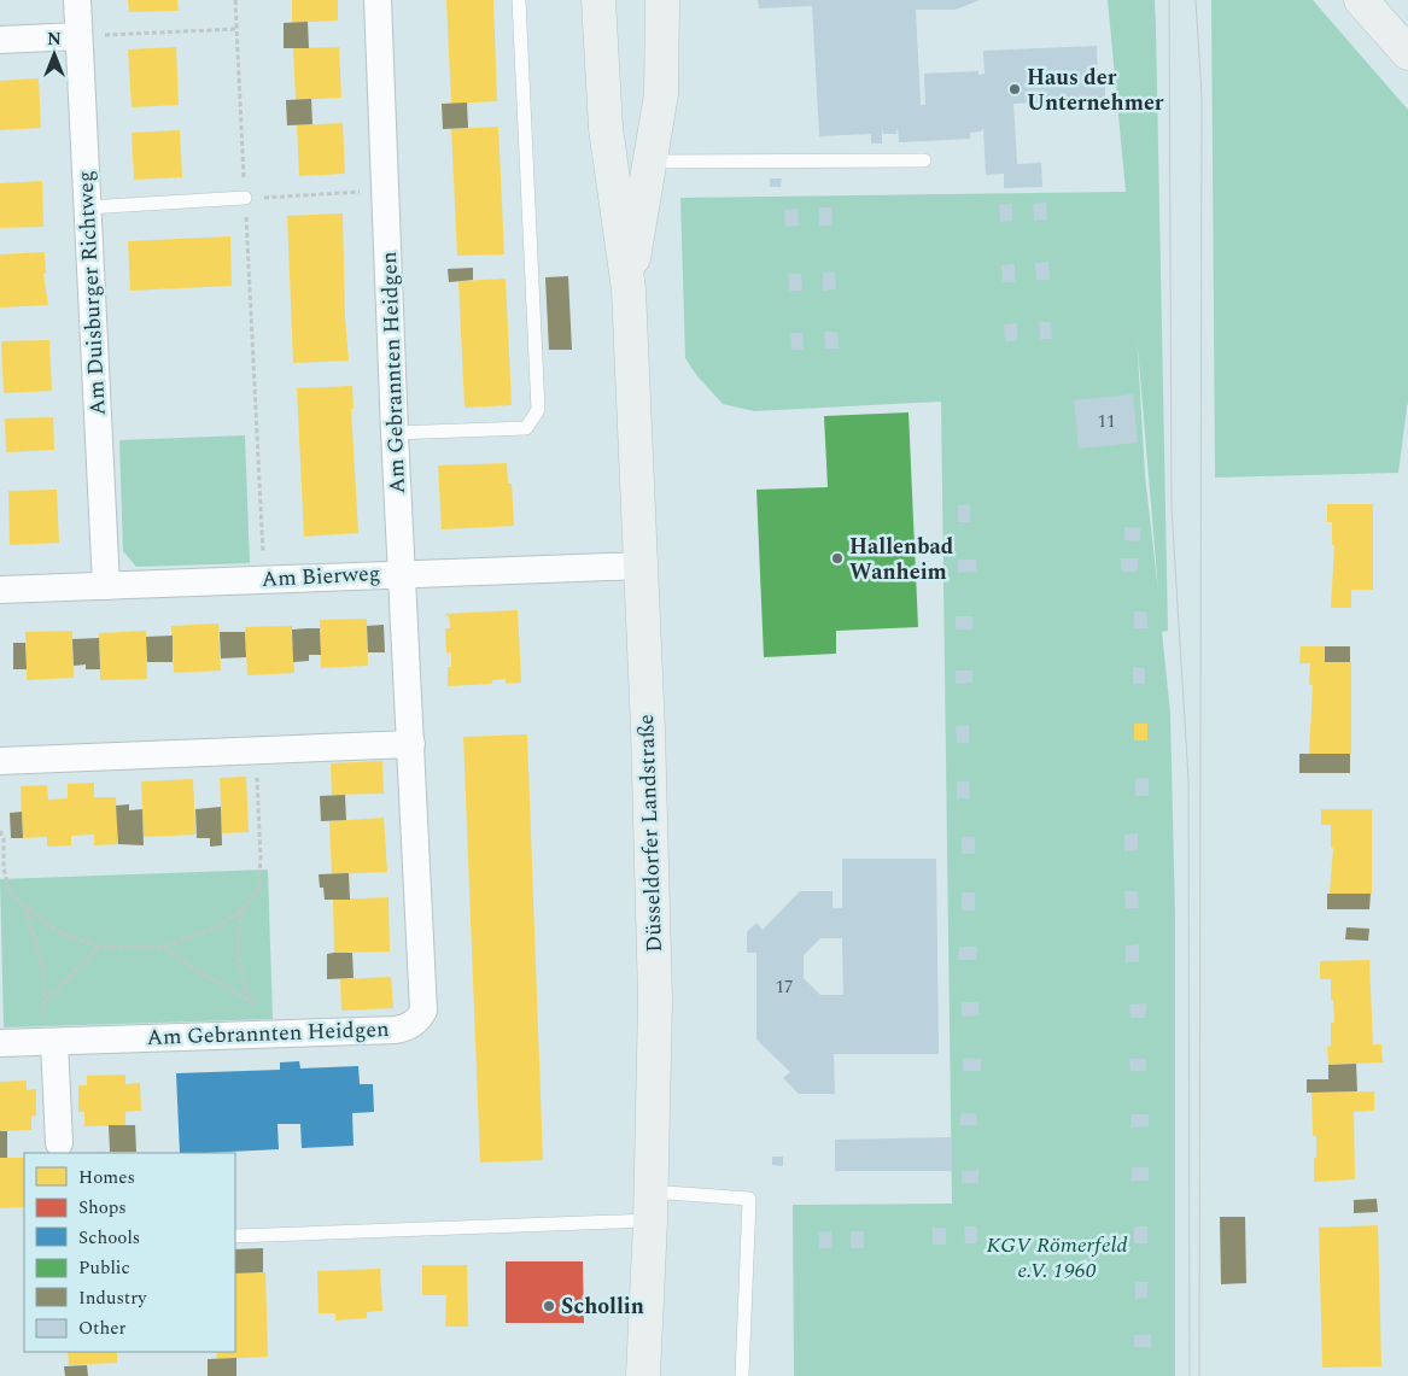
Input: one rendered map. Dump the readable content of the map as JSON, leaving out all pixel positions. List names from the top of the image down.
{
  "streets": {
    "main road": ["Düsseldorfer Landstraße"],
    "street": ["Am Duisburger Richtweg", "Am Gebrannten Heidgen", "Am Bierweg"]
  },
  "crossings": [
    ["Am Duisburger Richtweg", "Am Bierweg"],
    ["Am Gebrannten Heidgen", "Am Bierweg"],
    ["Am Bierweg", "Düsseldorfer Landstraße"]
  ],
  "parks": ["KGV Römerfeld e.V. 1960"],
  "places": ["Haus der Unternehmer", "Hallenbad Wanheim", "Schollin"],
  "house_numbers": ["11", "17"],
  "legend": [
    "Homes",
    "Shops",
    "Schools",
    "Public",
    "Industry",
    "Other"
  ],
  "north": "top"
}
